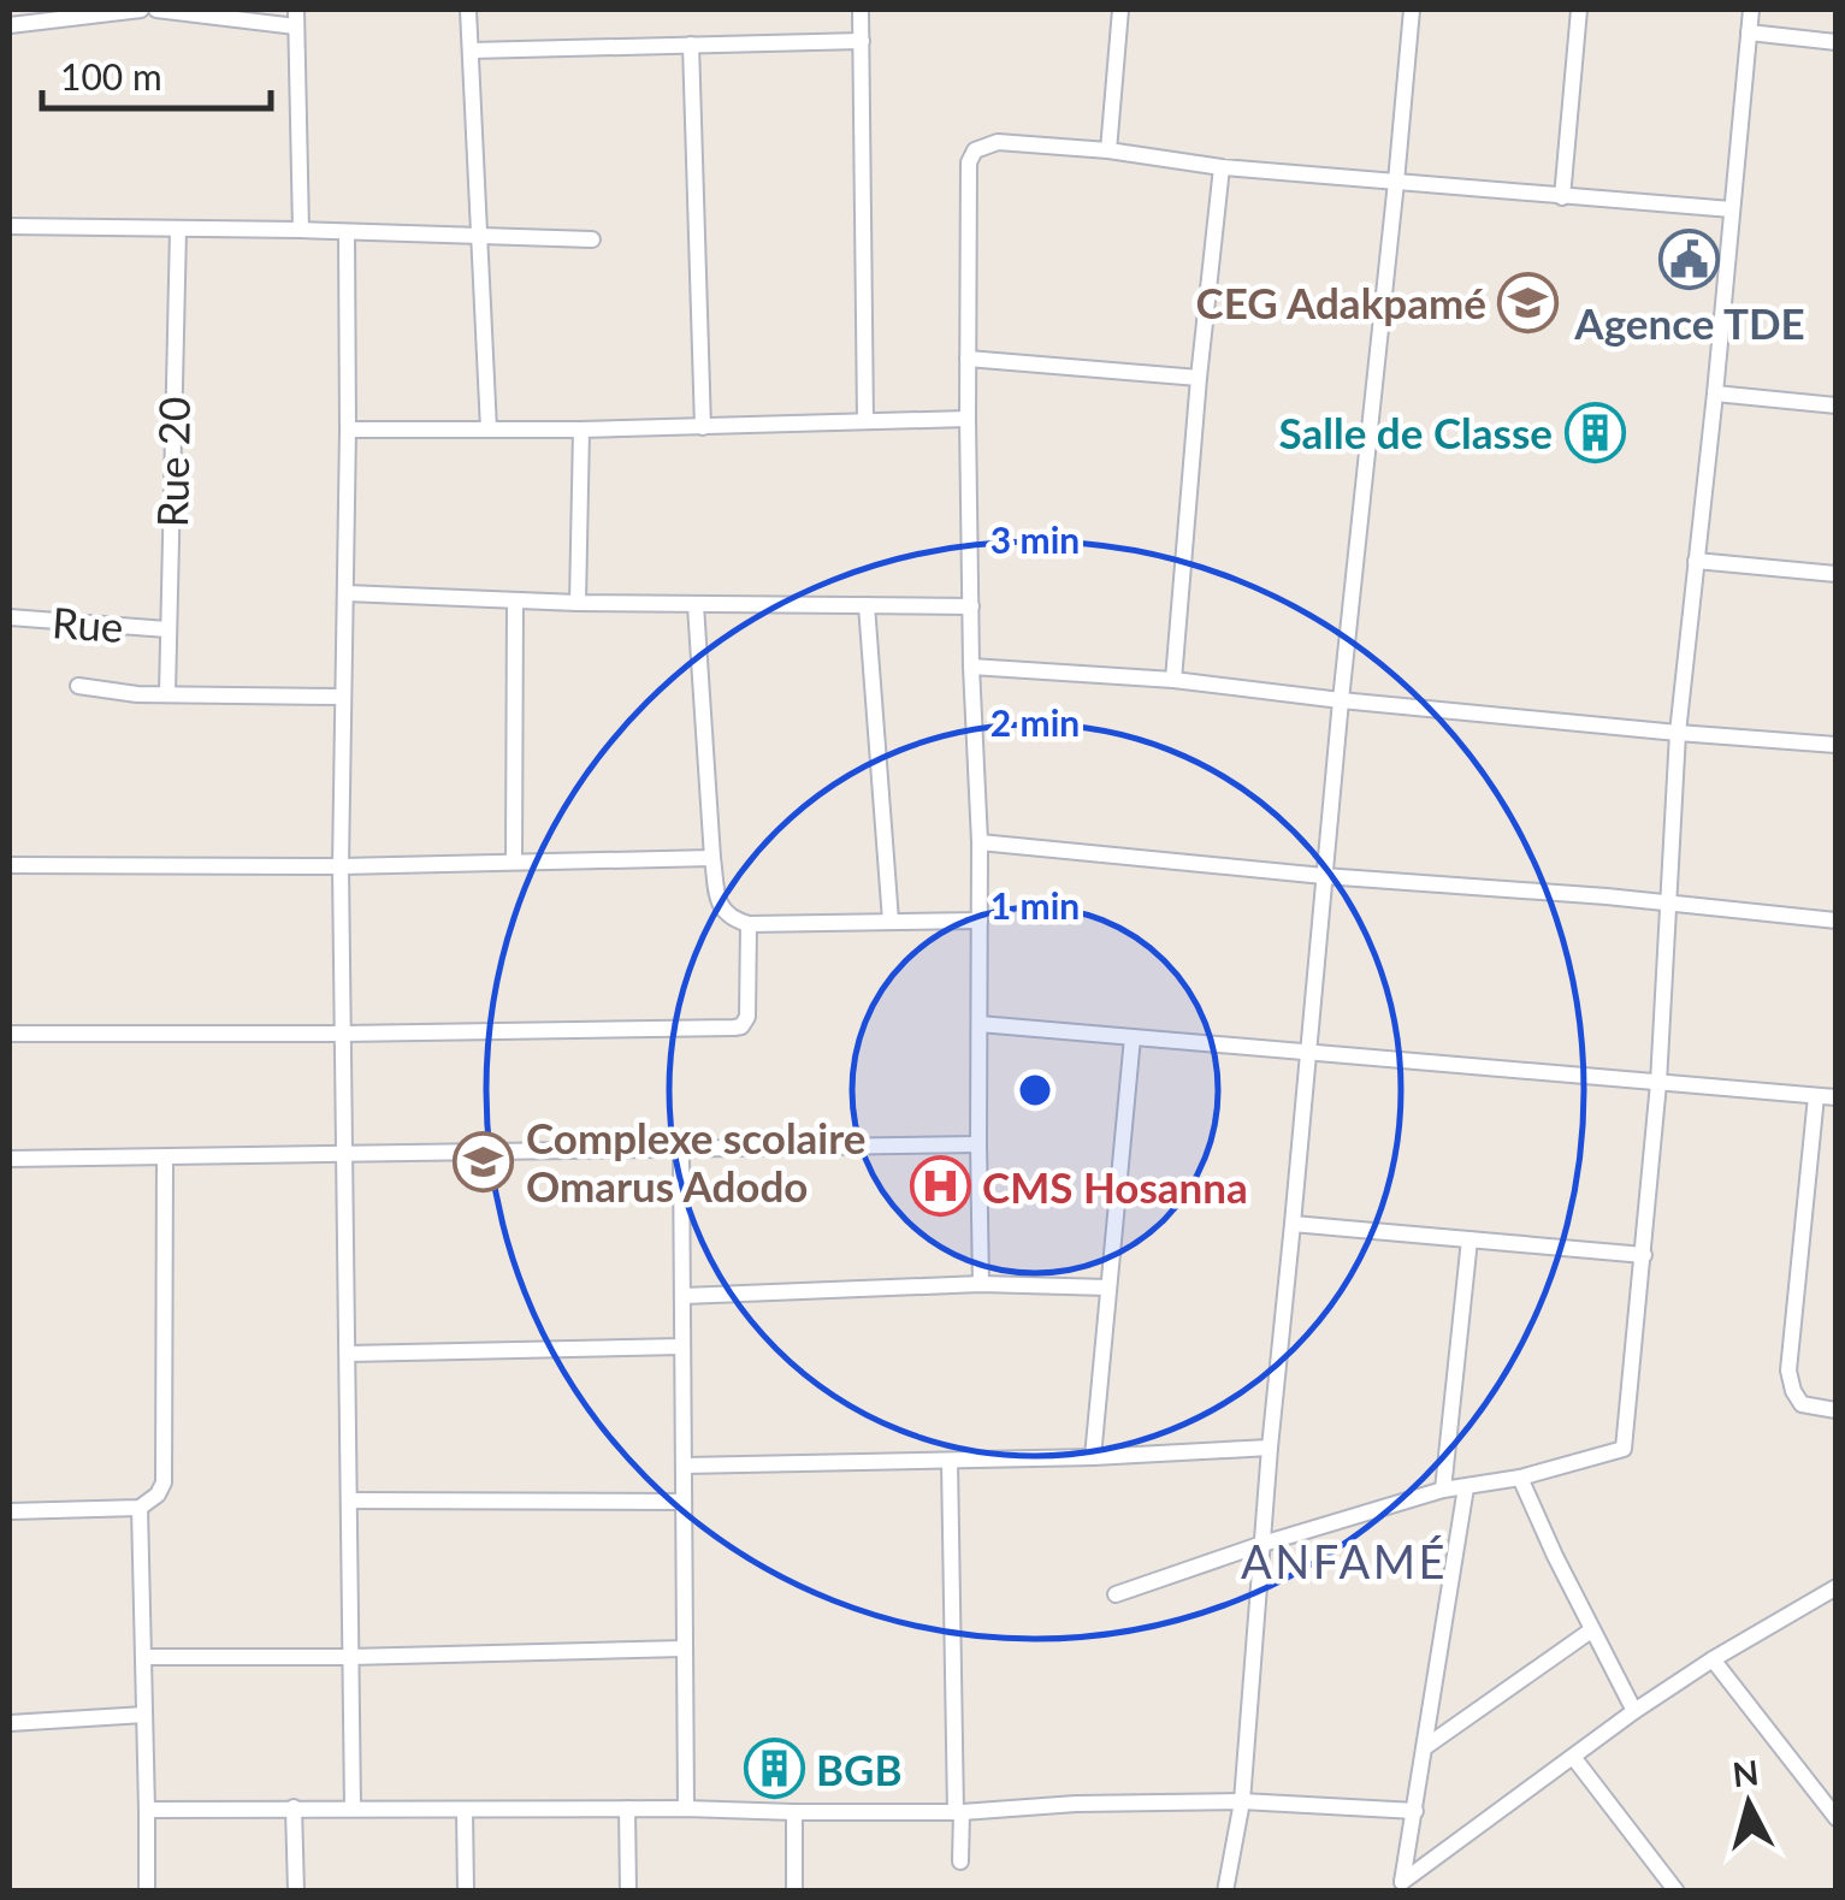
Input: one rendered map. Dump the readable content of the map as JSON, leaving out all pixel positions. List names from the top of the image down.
{
  "streets": {
    "street": ["Rue 20", "Rue"]
  },
  "crossings": [
    ["Rue 20", "Rue"]
  ],
  "districts": ["ANFAMÉ"],
  "places": {
    "public building": ["Agence TDE"],
    "school or university": ["CEG Adakpamé", "Complexe scolaire Omarus Adodo"],
    "building": ["Salle de Classe", "BGB"],
    "hospital": ["CMS Hosanna"]
  },
  "scale_bar": "100 m",
  "north": "top",
  "rings": ["3 min", "2 min", "1 min"]
}
